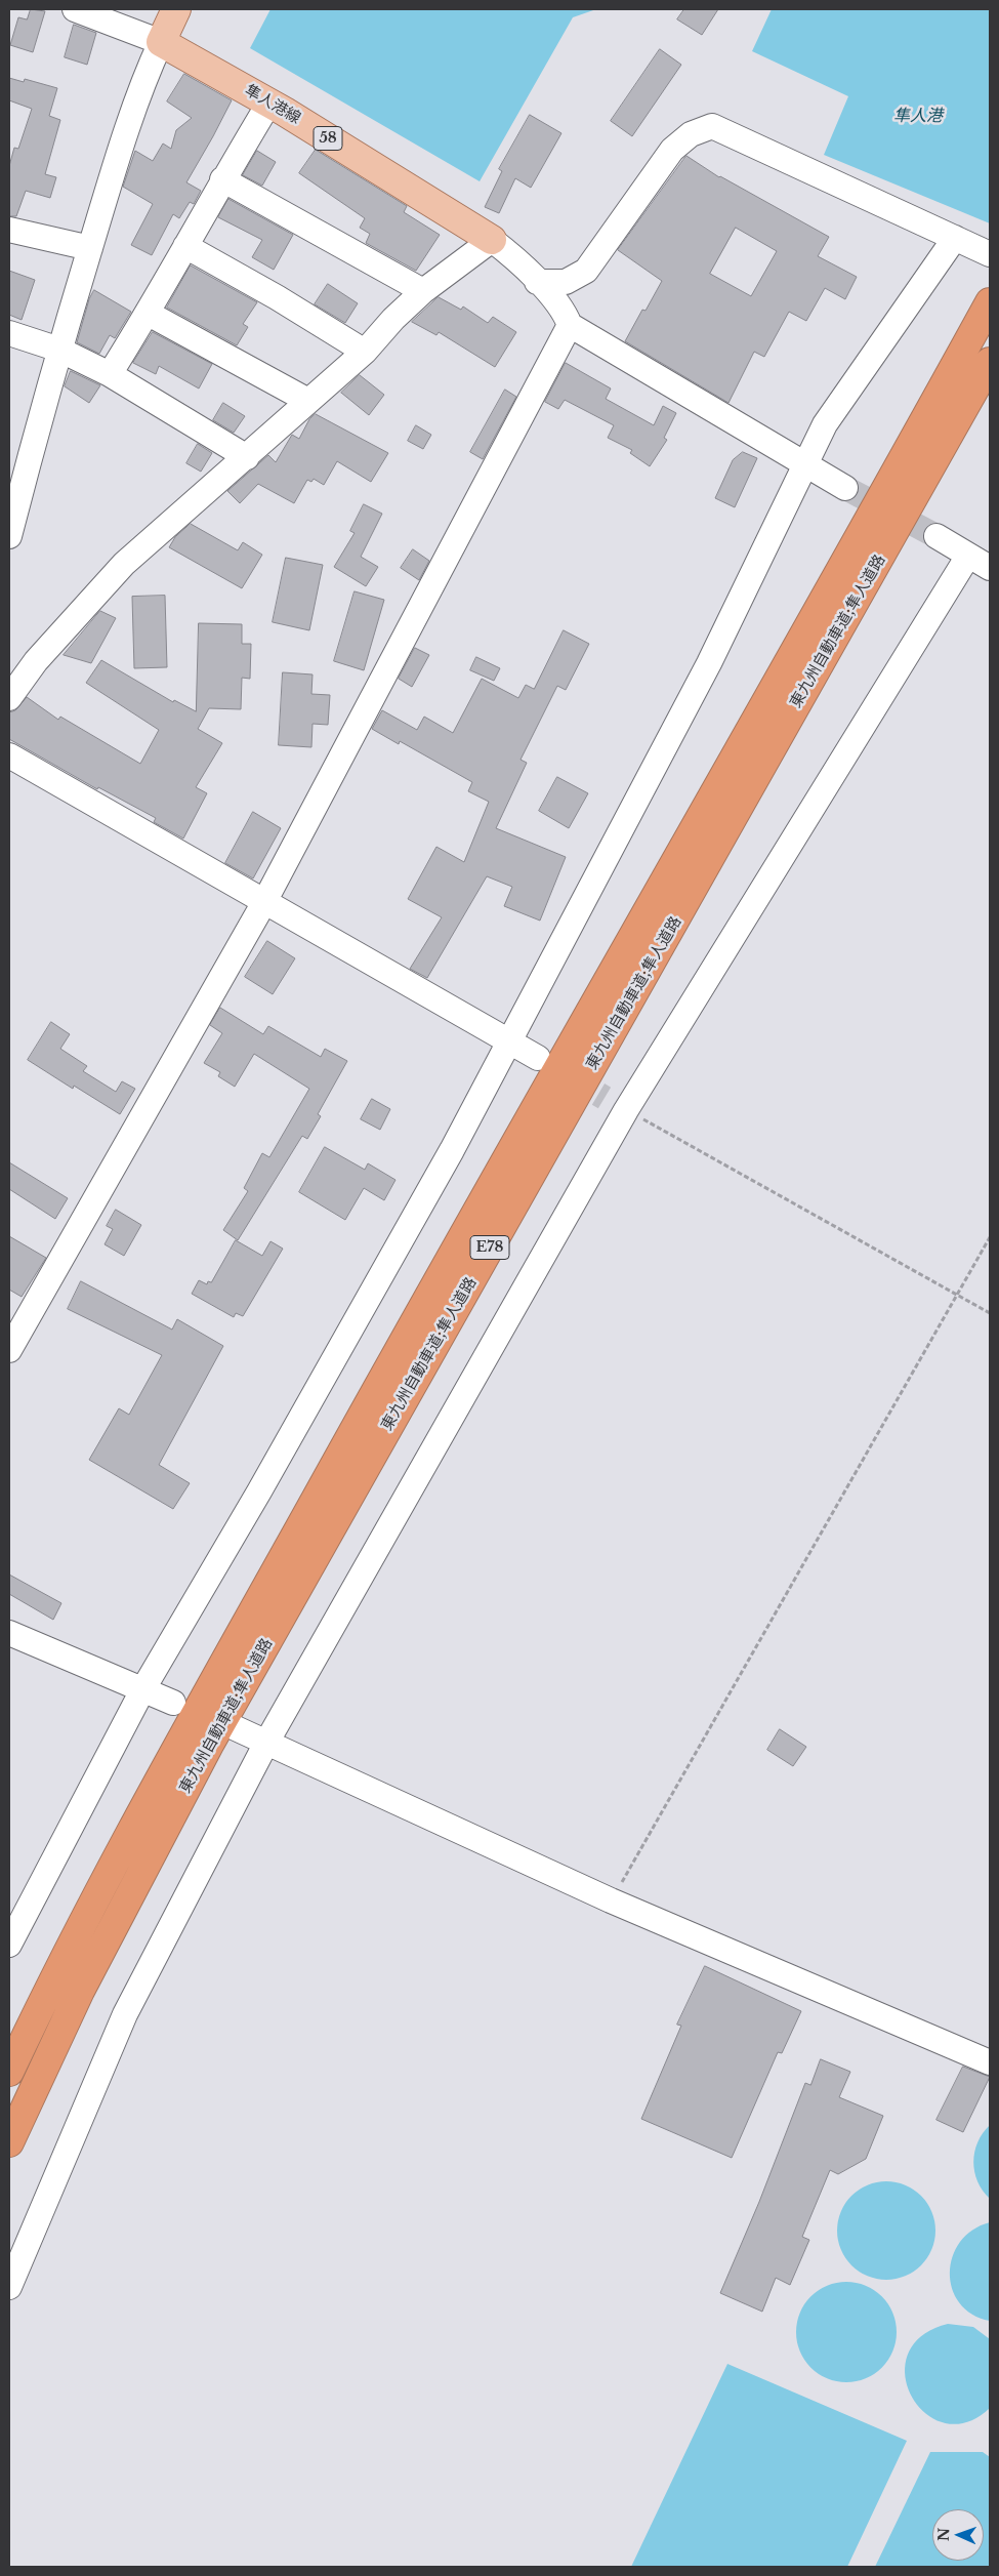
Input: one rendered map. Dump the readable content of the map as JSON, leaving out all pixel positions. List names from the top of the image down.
{
  "streets": {
    "highway": ["東九州自動車道;隼人道路", "E78"],
    "main road": ["隼人港線", "58"]
  },
  "water": ["隼人港"],
  "north": "left"
}
